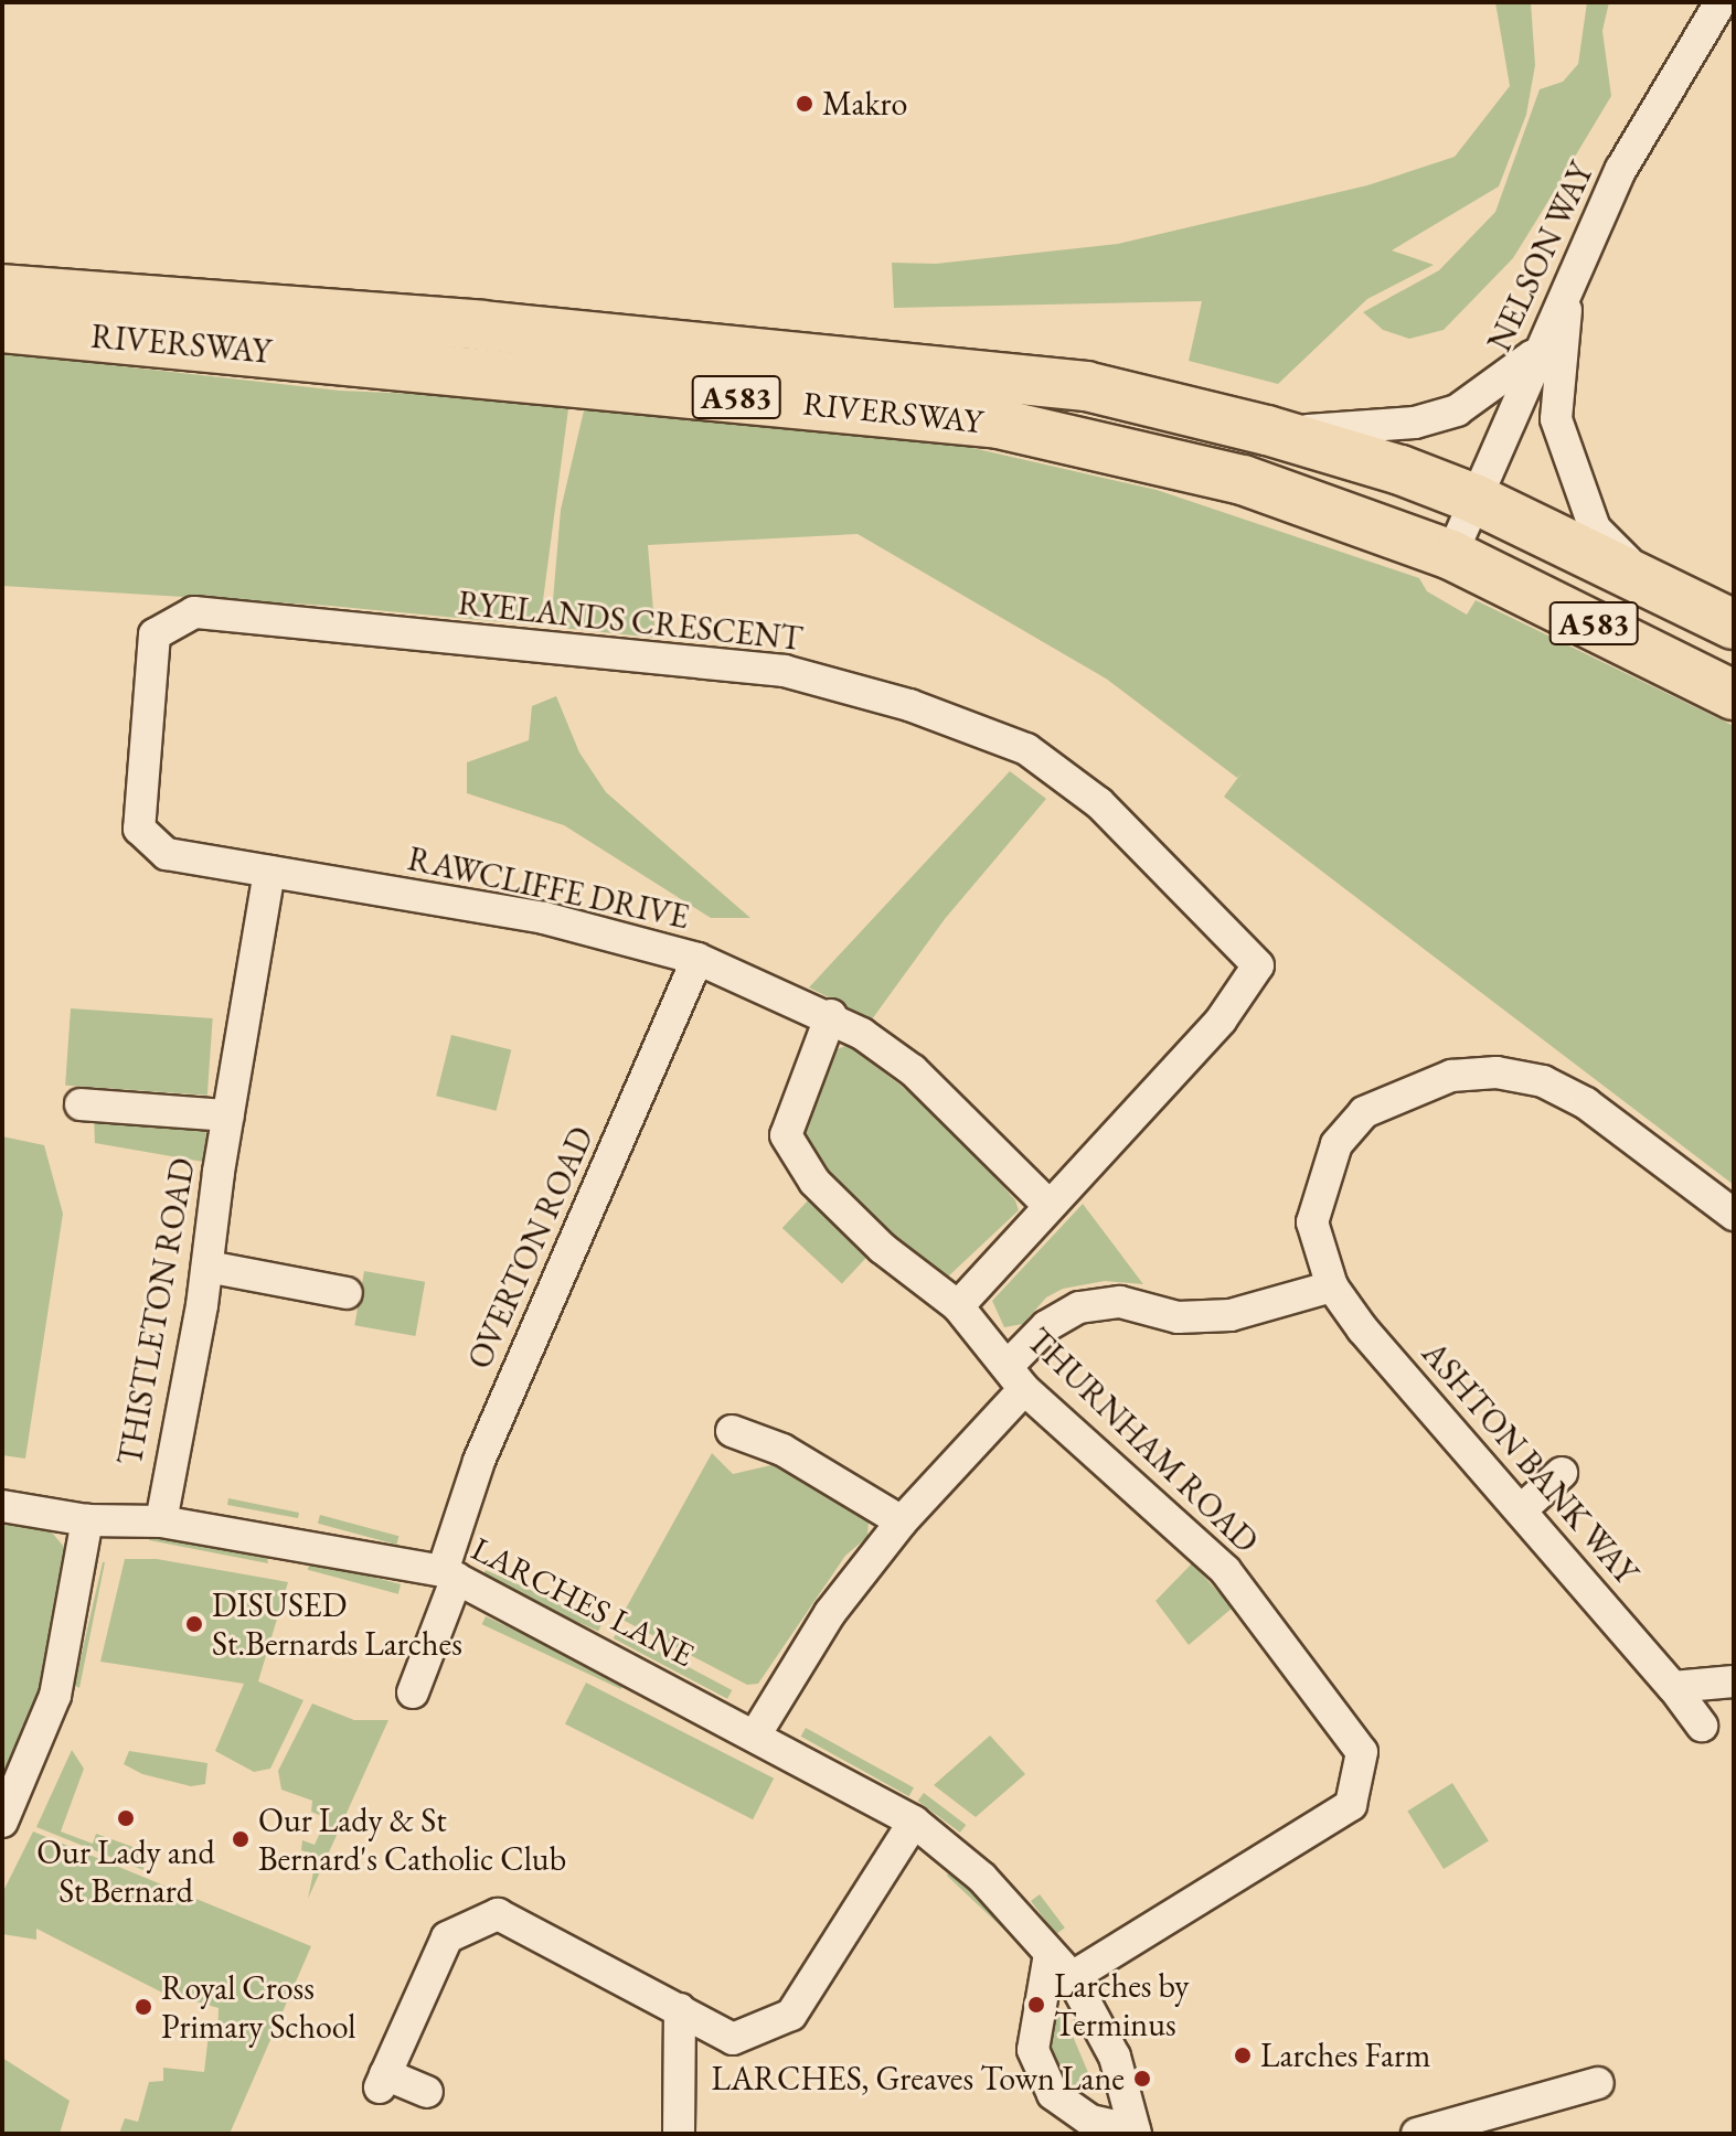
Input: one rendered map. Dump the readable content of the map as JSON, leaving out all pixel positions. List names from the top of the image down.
{
  "streets": {
    "highway": ["RIVERSWAY", "A583"],
    "street": [
      "NELSON WAY",
      "RYELANDS CRESCENT",
      "RAWCLIFFE DRIVE",
      "OVERTON ROAD",
      "THISTLETON ROAD",
      "THURNHAM ROAD",
      "ASHTON BANK WAY",
      "LARCHES LANE"
    ]
  },
  "crossings": [
    ["NELSON WAY", "RIVERSWAY"],
    ["NELSON WAY", "A583"],
    ["RIVERSWAY", "A583"],
    ["RYELANDS CRESCENT", "RAWCLIFFE DRIVE"],
    ["RYELANDS CRESCENT", "THISTLETON ROAD"],
    ["RYELANDS CRESCENT", "THURNHAM ROAD"],
    ["RAWCLIFFE DRIVE", "OVERTON ROAD"],
    ["RAWCLIFFE DRIVE", "THISTLETON ROAD"],
    ["RAWCLIFFE DRIVE", "THURNHAM ROAD"],
    ["OVERTON ROAD", "LARCHES LANE"],
    ["THISTLETON ROAD", "LARCHES LANE"],
    ["THURNHAM ROAD", "LARCHES LANE"]
  ],
  "places": [
    "Makro",
    "DISUSED St.Bernards Larches",
    "Our Lady and St Bernard",
    "Our Lady & St Bernard's Catholic Club",
    "Larches by Terminus",
    "Royal Cross Primary School",
    "Larches Farm",
    "LARCHES, Greaves Town Lane"
  ]
}
